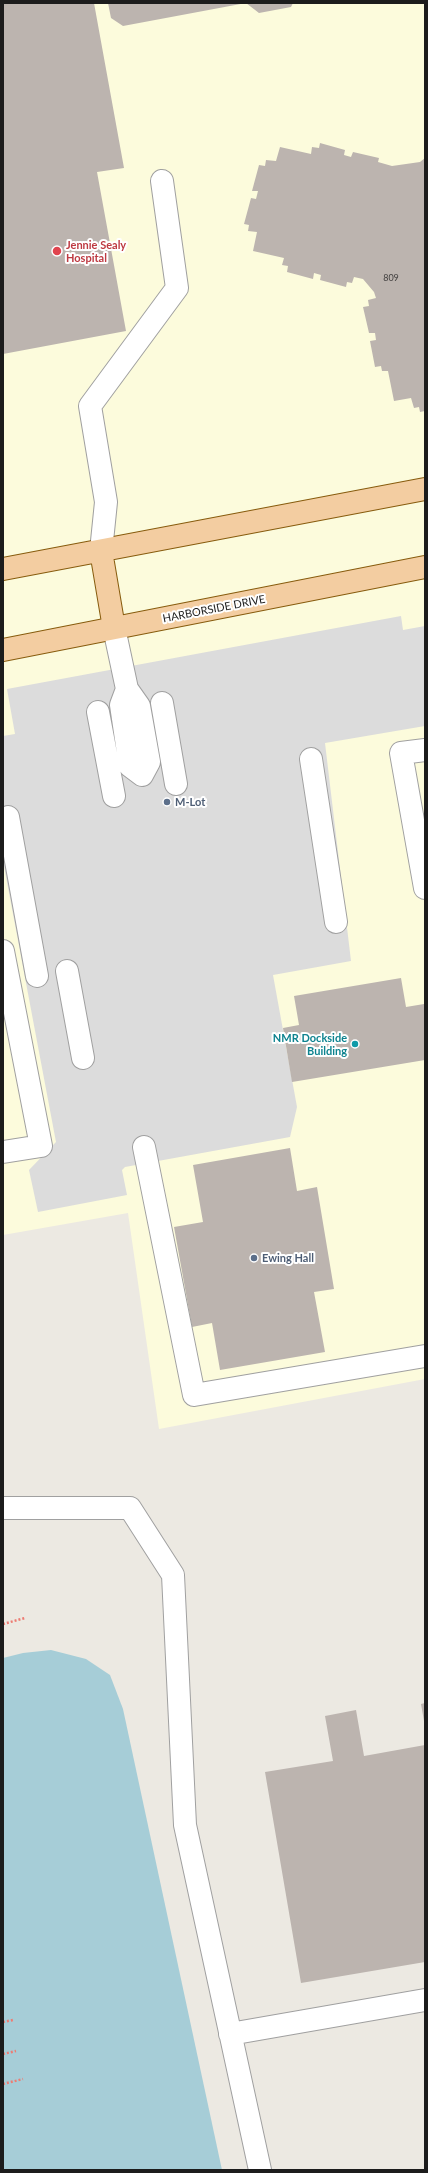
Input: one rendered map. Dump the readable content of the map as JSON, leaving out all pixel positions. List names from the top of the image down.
{
  "streets": {
    "main road": ["HARBORSIDE DRIVE"]
  },
  "places": [
    "Jennie Sealy Hospital",
    "M-Lot",
    "NMR Dockside Building",
    "Ewing Hall"
  ],
  "house_numbers": ["809"]
}
